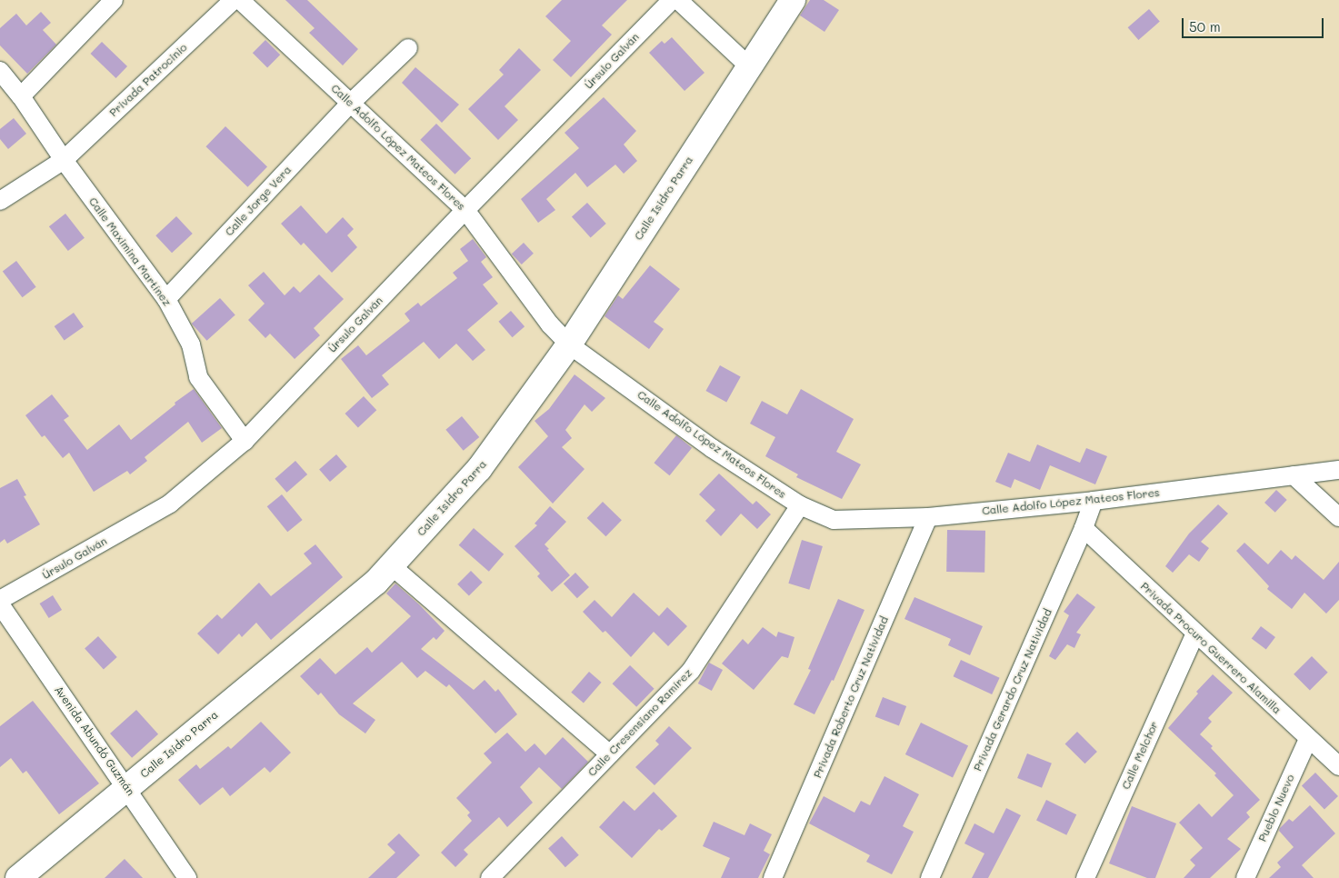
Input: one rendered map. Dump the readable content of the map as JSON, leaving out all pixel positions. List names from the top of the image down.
{
  "streets": {
    "street": [
      "Úrsulo Galván",
      "Privada Patrocinio",
      "Calle Adolfo López Mateos Flores",
      "Calle Isidro Parra",
      "Calle Jorge Vera",
      "Calle Maximina Martínez",
      "Privada Procuro Guerrero Alamilla",
      "Privada Gerardo Cruz Natividad",
      "Privada Roberto Cruz Natividad",
      "Calle Cresensiano Ramírez",
      "Avenida Abundó Guzmán",
      "Calle Melchor",
      "Pueblo Nuevo"
    ]
  },
  "crossings": [
    ["Úrsulo Galván", "Calle Adolfo López Mateos Flores"],
    ["Úrsulo Galván", "Calle Maximina Martínez"],
    ["Privada Patrocinio", "Calle Maximina Martínez"],
    ["Calle Adolfo López Mateos Flores", "Calle Isidro Parra"],
    ["Calle Adolfo López Mateos Flores", "Calle Jorge Vera"],
    ["Calle Adolfo López Mateos Flores", "Privada Gerardo Cruz Natividad"],
    ["Calle Adolfo López Mateos Flores", "Privada Roberto Cruz Natividad"],
    ["Calle Adolfo López Mateos Flores", "Calle Cresensiano Ramírez"],
    ["Calle Isidro Parra", "Avenida Abundó Guzmán"],
    ["Calle Jorge Vera", "Calle Maximina Martínez"],
    ["Privada Procuro Guerrero Alamilla", "Privada Gerardo Cruz Natividad"],
    ["Privada Procuro Guerrero Alamilla", "Calle Melchor"],
    ["Privada Procuro Guerrero Alamilla", "Pueblo Nuevo"]
  ],
  "scale_bar": "50 m"
}
